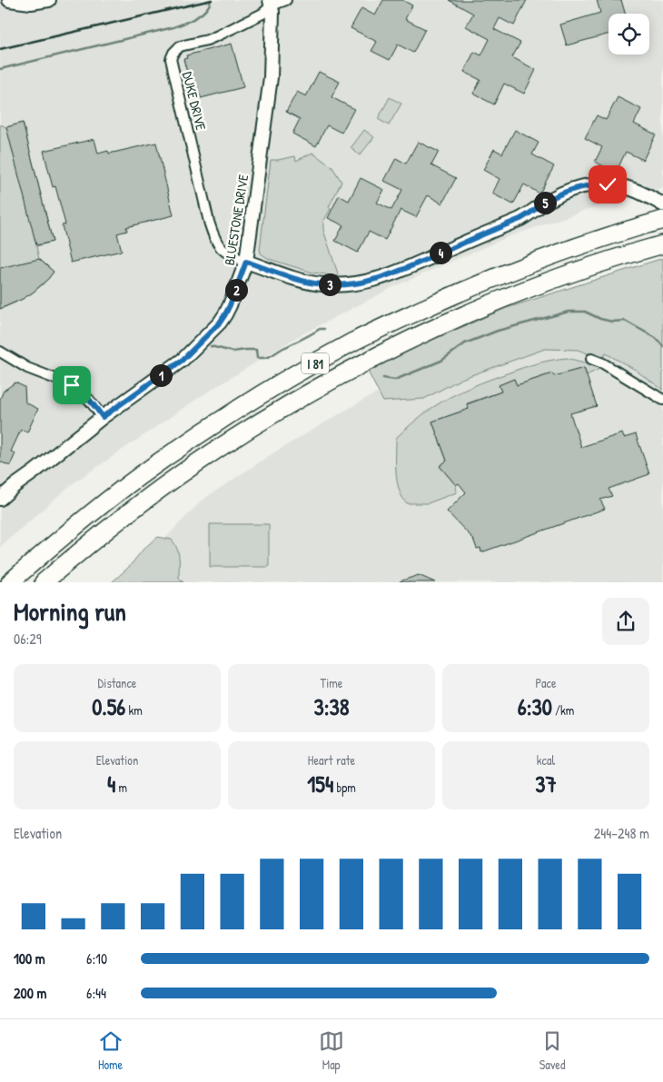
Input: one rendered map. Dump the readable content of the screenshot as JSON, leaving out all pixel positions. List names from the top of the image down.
{
  "streets": {
    "highway": ["I 81"],
    "street": ["DUKE DRIVE", "BLUESTONE DRIVE"]
  },
  "crossings": [
    ["DUKE DRIVE", "BLUESTONE DRIVE"]
  ],
  "page": {
    "pins": [
      "5",
      "4",
      "3",
      "2",
      "1"
    ],
    "heading": ["Morning run", "06:29"],
    "stats": [
      ["Distance", "0.56 km"],
      ["Time", "3:38"],
      ["Pace", "6:30 /km"],
      ["Elevation", "4 m"],
      ["Heart rate", "154 bpm"],
      ["kcal", "37"]
    ],
    "chart": ["Elevation", "244–248 m"],
    "list": [
      {
        "name": "100 m",
        "note": "6:10"
      },
      {
        "name": "200 m",
        "note": "6:44"
      }
    ],
    "tabs": ["Home", "Map", "Saved"]
  }
}
